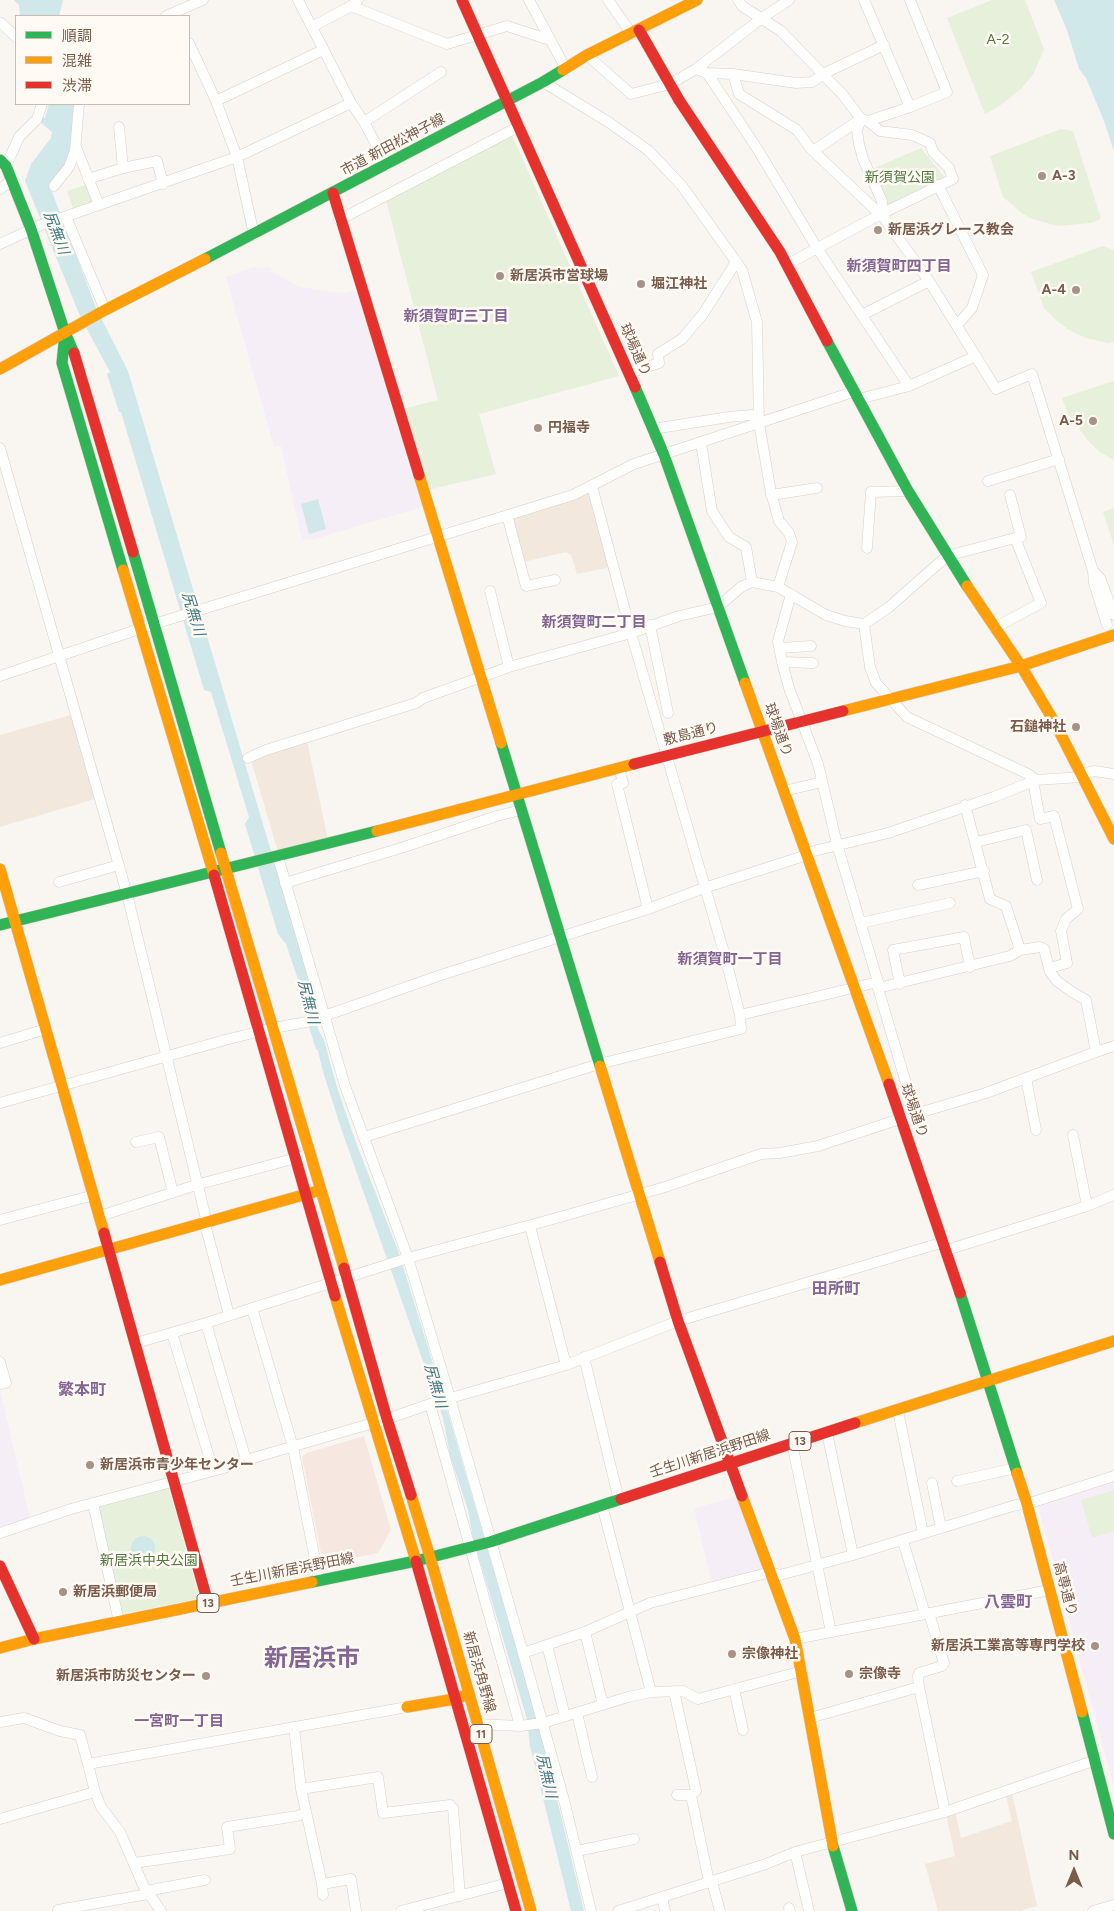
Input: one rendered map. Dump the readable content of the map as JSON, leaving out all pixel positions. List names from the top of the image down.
{
  "streets": {
    "street": [
      "市道 新田松神子線",
      "球場通り",
      "敷島通り",
      "13",
      "壬生川新居浜野田線",
      "高専通り",
      "新居浜角野線",
      "11"
    ]
  },
  "crossings": [
    ["市道 新田松神子線", "球場通り"],
    ["市道 新田松神子線", "新居浜角野線"],
    ["球場通り", "敷島通り"],
    ["球場通り", "壬生川新居浜野田線"],
    ["球場通り", "高専通り"],
    ["敷島通り", "新居浜角野線"],
    ["13", "壬生川新居浜野田線"],
    ["壬生川新居浜野田線", "高専通り"],
    ["壬生川新居浜野田線", "新居浜角野線"],
    ["壬生川新居浜野田線", "11"]
  ],
  "districts": [
    "新須賀町四丁目",
    "新須賀町三丁目",
    "新須賀町二丁目",
    "新須賀町一丁目",
    "田所町",
    "繁本町",
    "八雲町",
    "新居浜市",
    "一宮町一丁目"
  ],
  "water": ["尻無川"],
  "parks": ["A-2", "新須賀公園", "新居浜中央公園"],
  "places": [
    "A-3",
    "新居浜グレース教会",
    "新居浜市営球場",
    "堀江神社",
    "A-4",
    "A-5",
    "円福寺",
    "石鎚神社",
    "新居浜市青少年センター",
    "新居浜郵便局",
    "新居浜工業高等専門学校",
    "宗像神社",
    "宗像寺",
    "新居浜市防災センター"
  ],
  "legend": ["順調", "混雑", "渋滞"],
  "north": "top"
}
